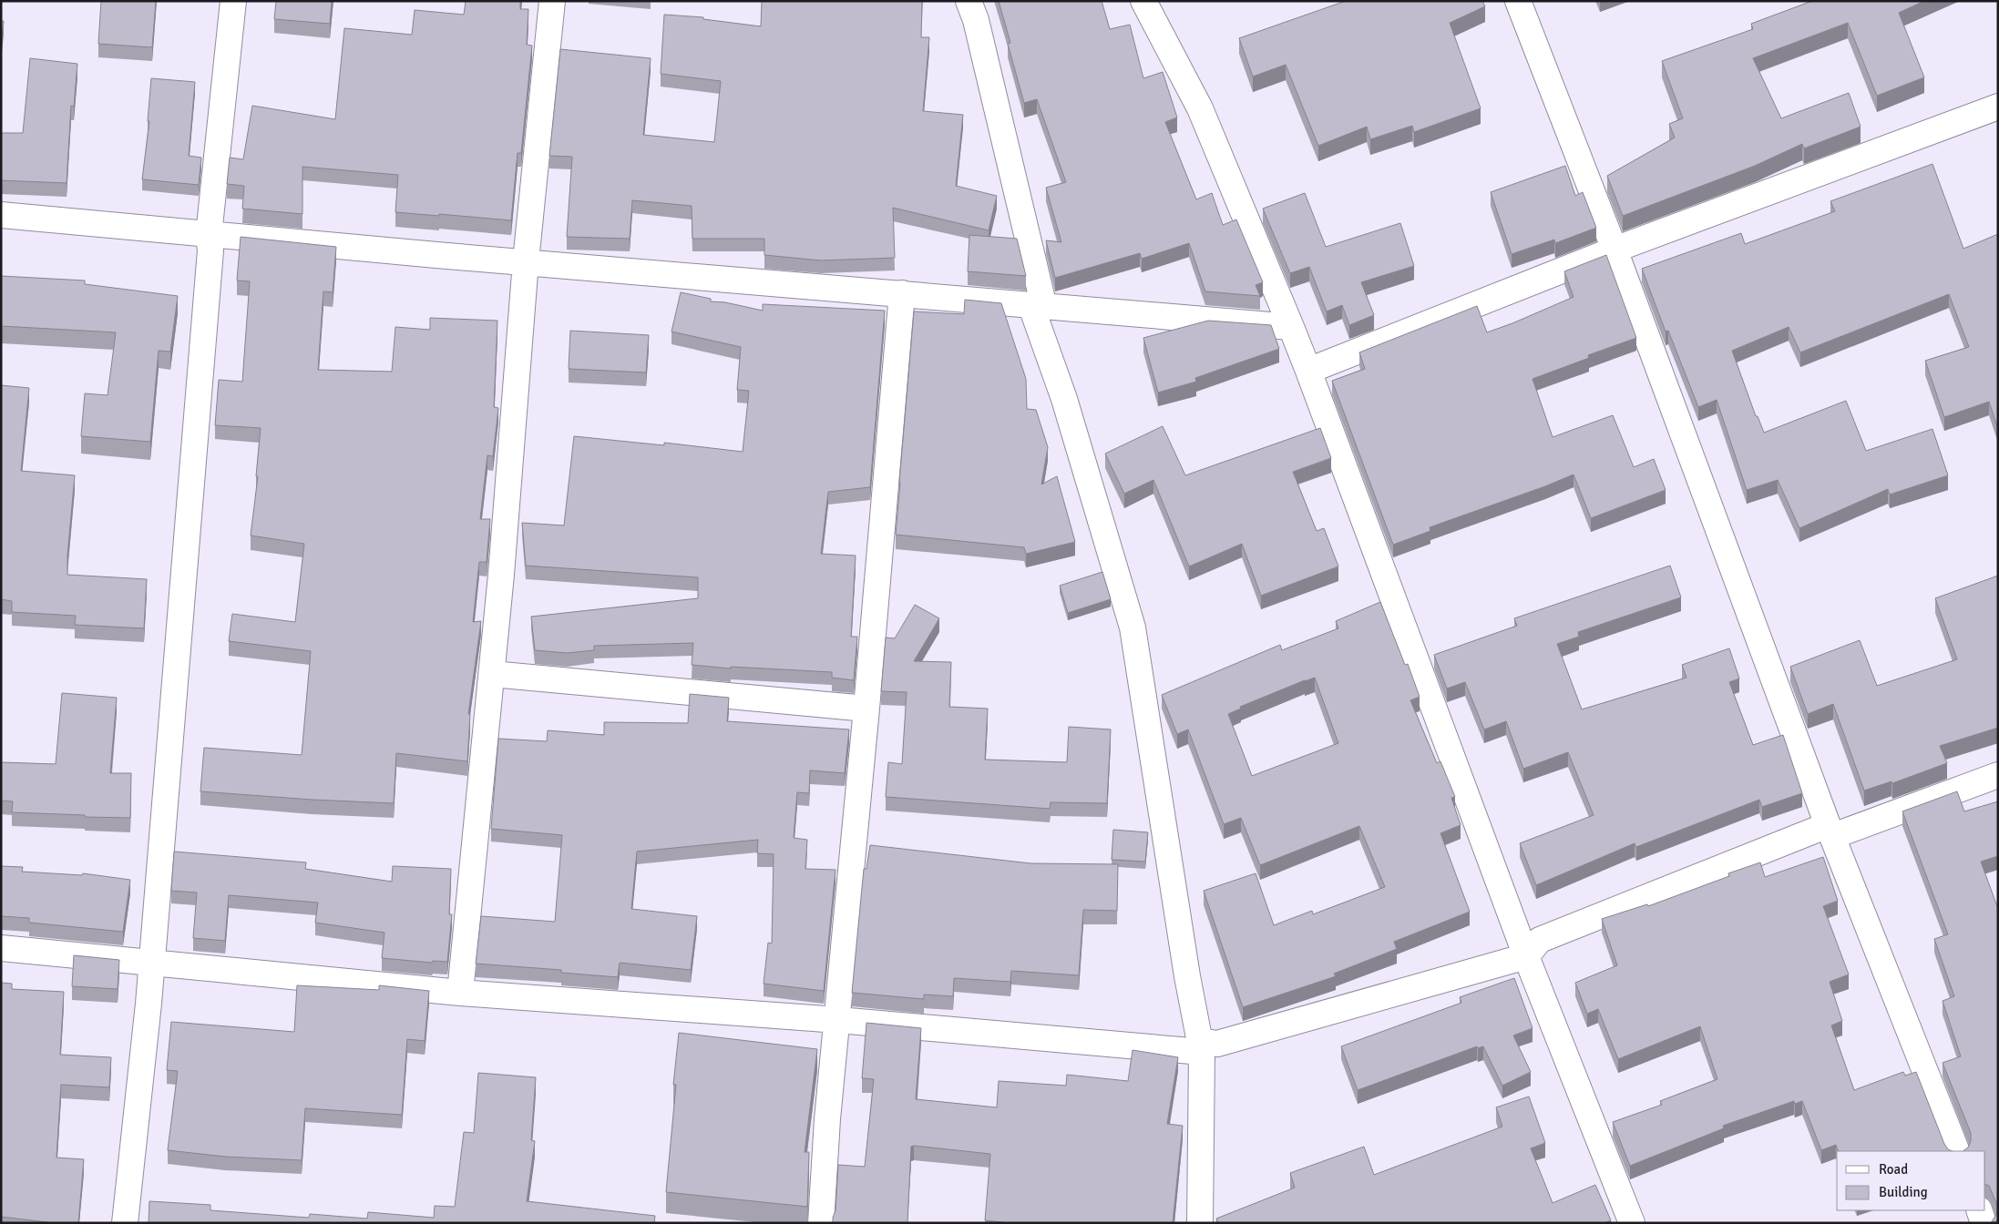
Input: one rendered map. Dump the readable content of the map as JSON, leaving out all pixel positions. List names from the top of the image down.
{
  "legend": ["Road", "Building"]
}
